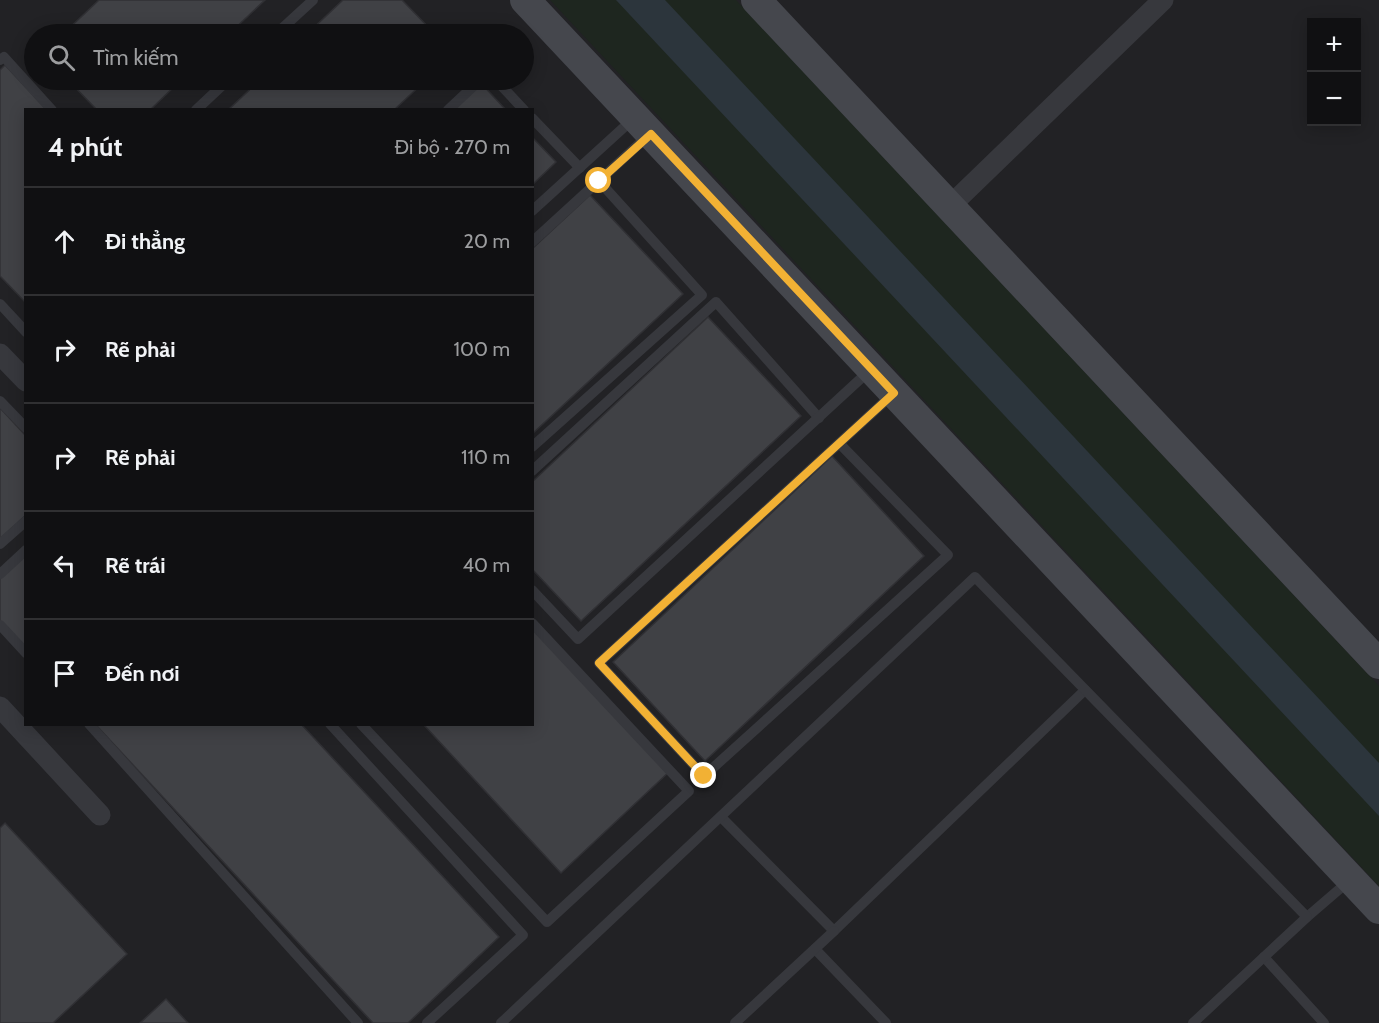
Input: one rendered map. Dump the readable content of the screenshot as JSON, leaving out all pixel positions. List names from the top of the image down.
{
  "page": {
    "map_buttons": ["+", "−"],
    "search": "Tìm kiếm",
    "heading": ["4 phút", "Đi bộ · 270 m"],
    "list": [
      ["Đi thẳng", "20 m"],
      ["Rẽ phải", "100 m"],
      ["Rẽ phải", "110 m"],
      ["Rẽ trái", "40 m"],
      "Đến nơi"
    ]
  }
}
